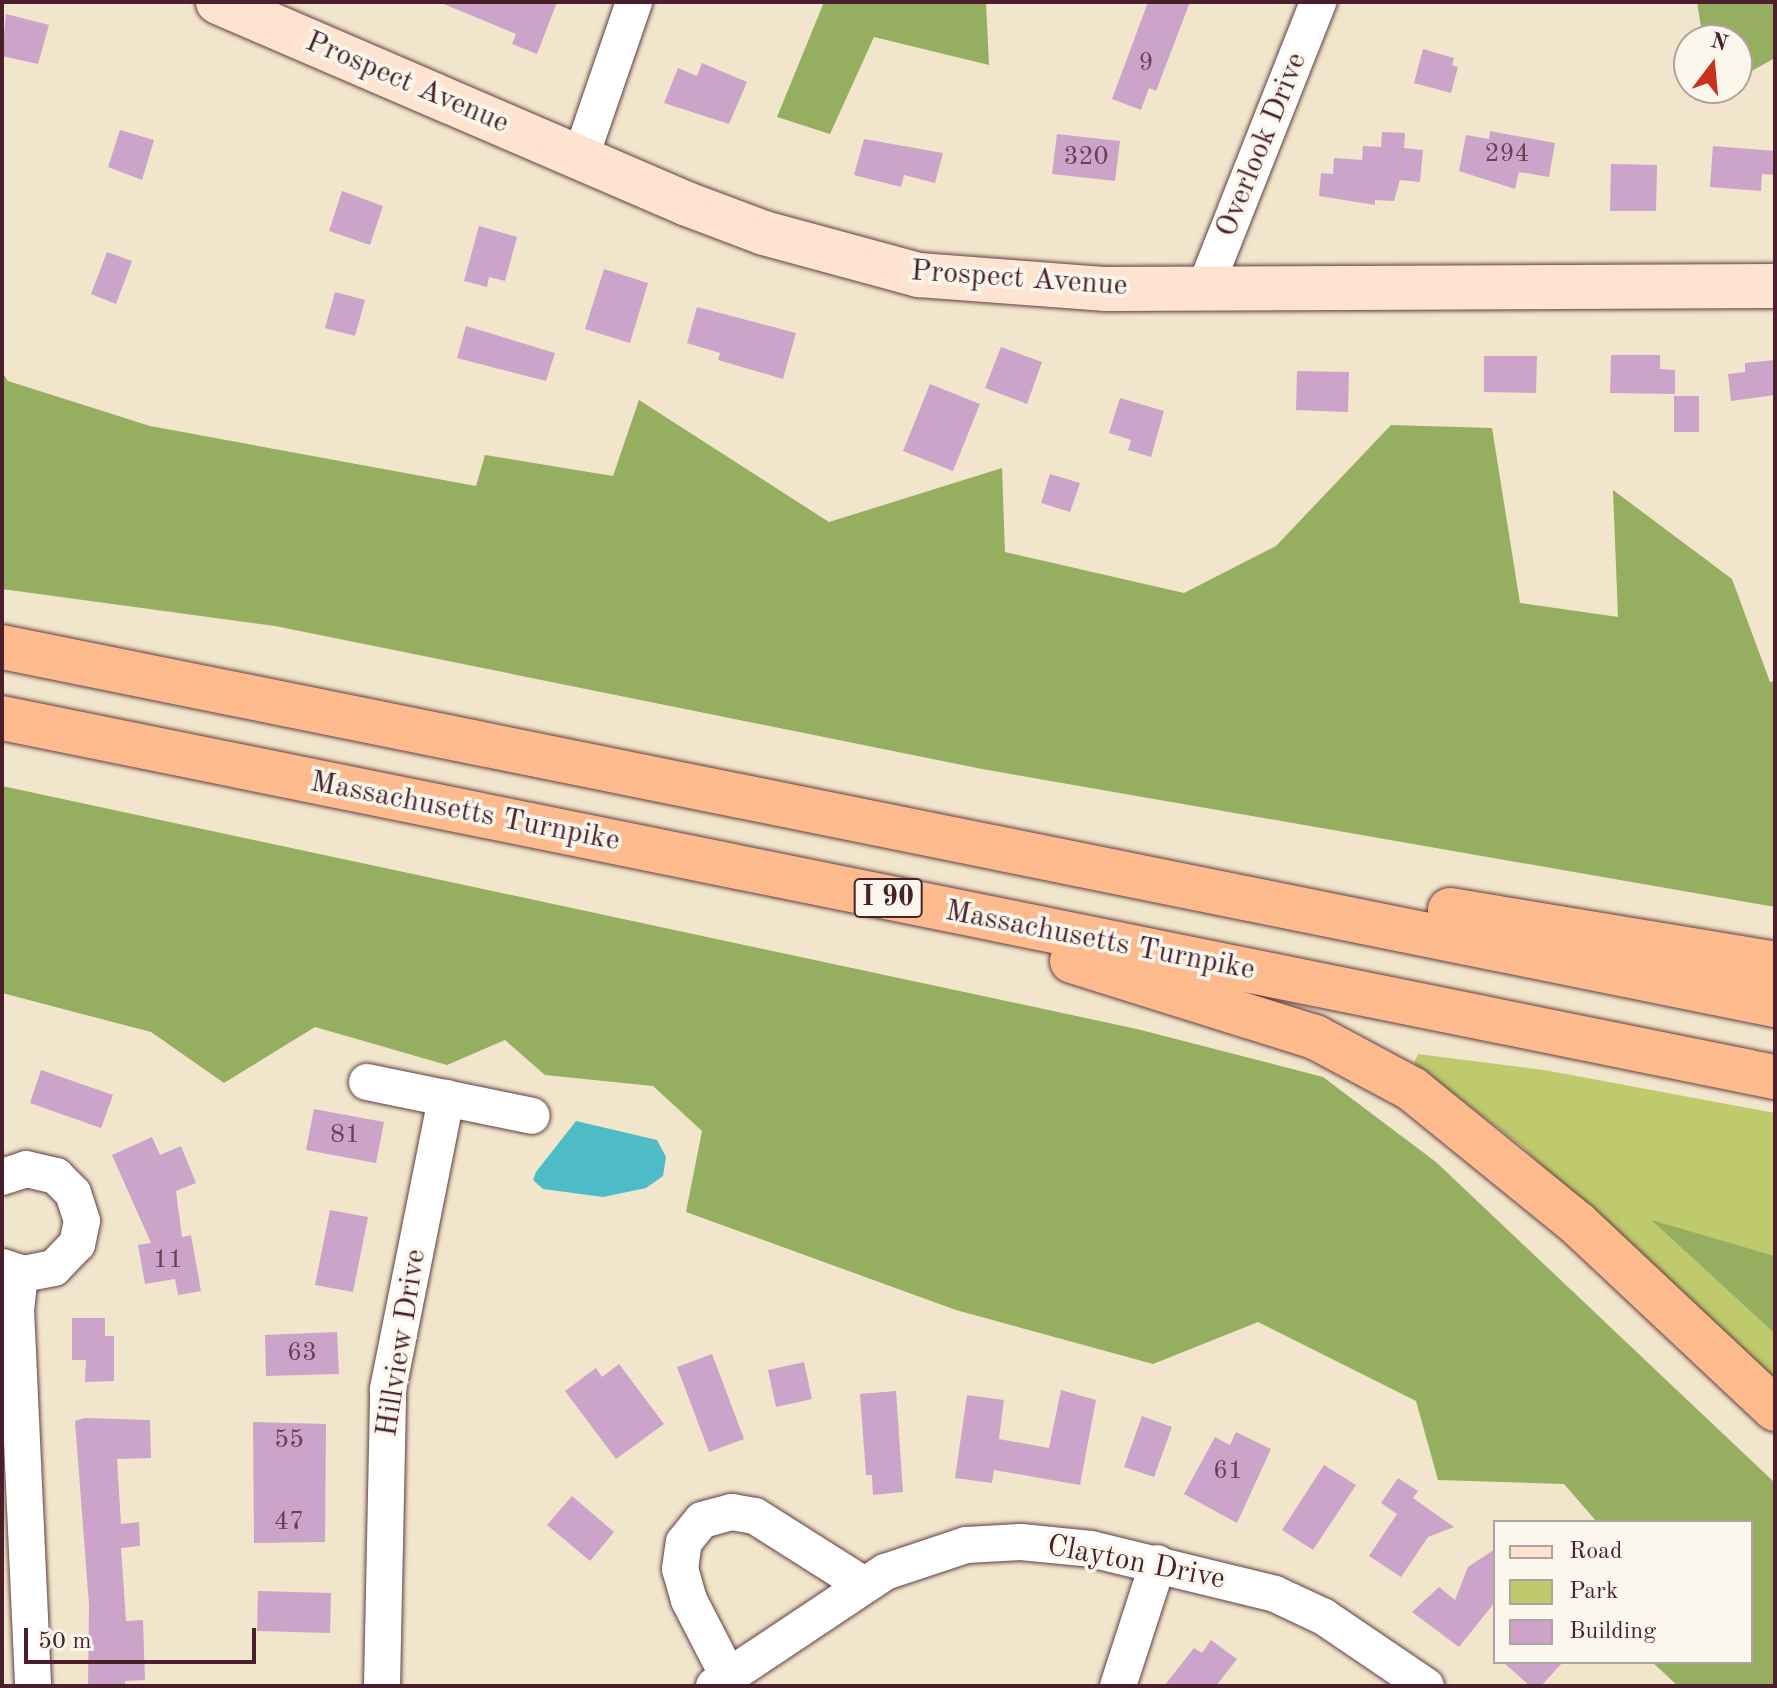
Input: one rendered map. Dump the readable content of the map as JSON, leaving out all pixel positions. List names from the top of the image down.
{
  "streets": {
    "highway": ["Massachusetts Turnpike", "I 90"],
    "street": [
      "Prospect Avenue",
      "Overlook Drive",
      "Hillview Drive",
      "Clayton Drive"
    ]
  },
  "crossings": [
    ["Prospect Avenue", "Overlook Drive"]
  ],
  "house_numbers": [
    "9",
    "294",
    "320",
    "81",
    "11",
    "63",
    "55",
    "61",
    "47"
  ],
  "legend": ["Road", "Park", "Building"],
  "scale_bar": "50 m",
  "north": "top"
}
